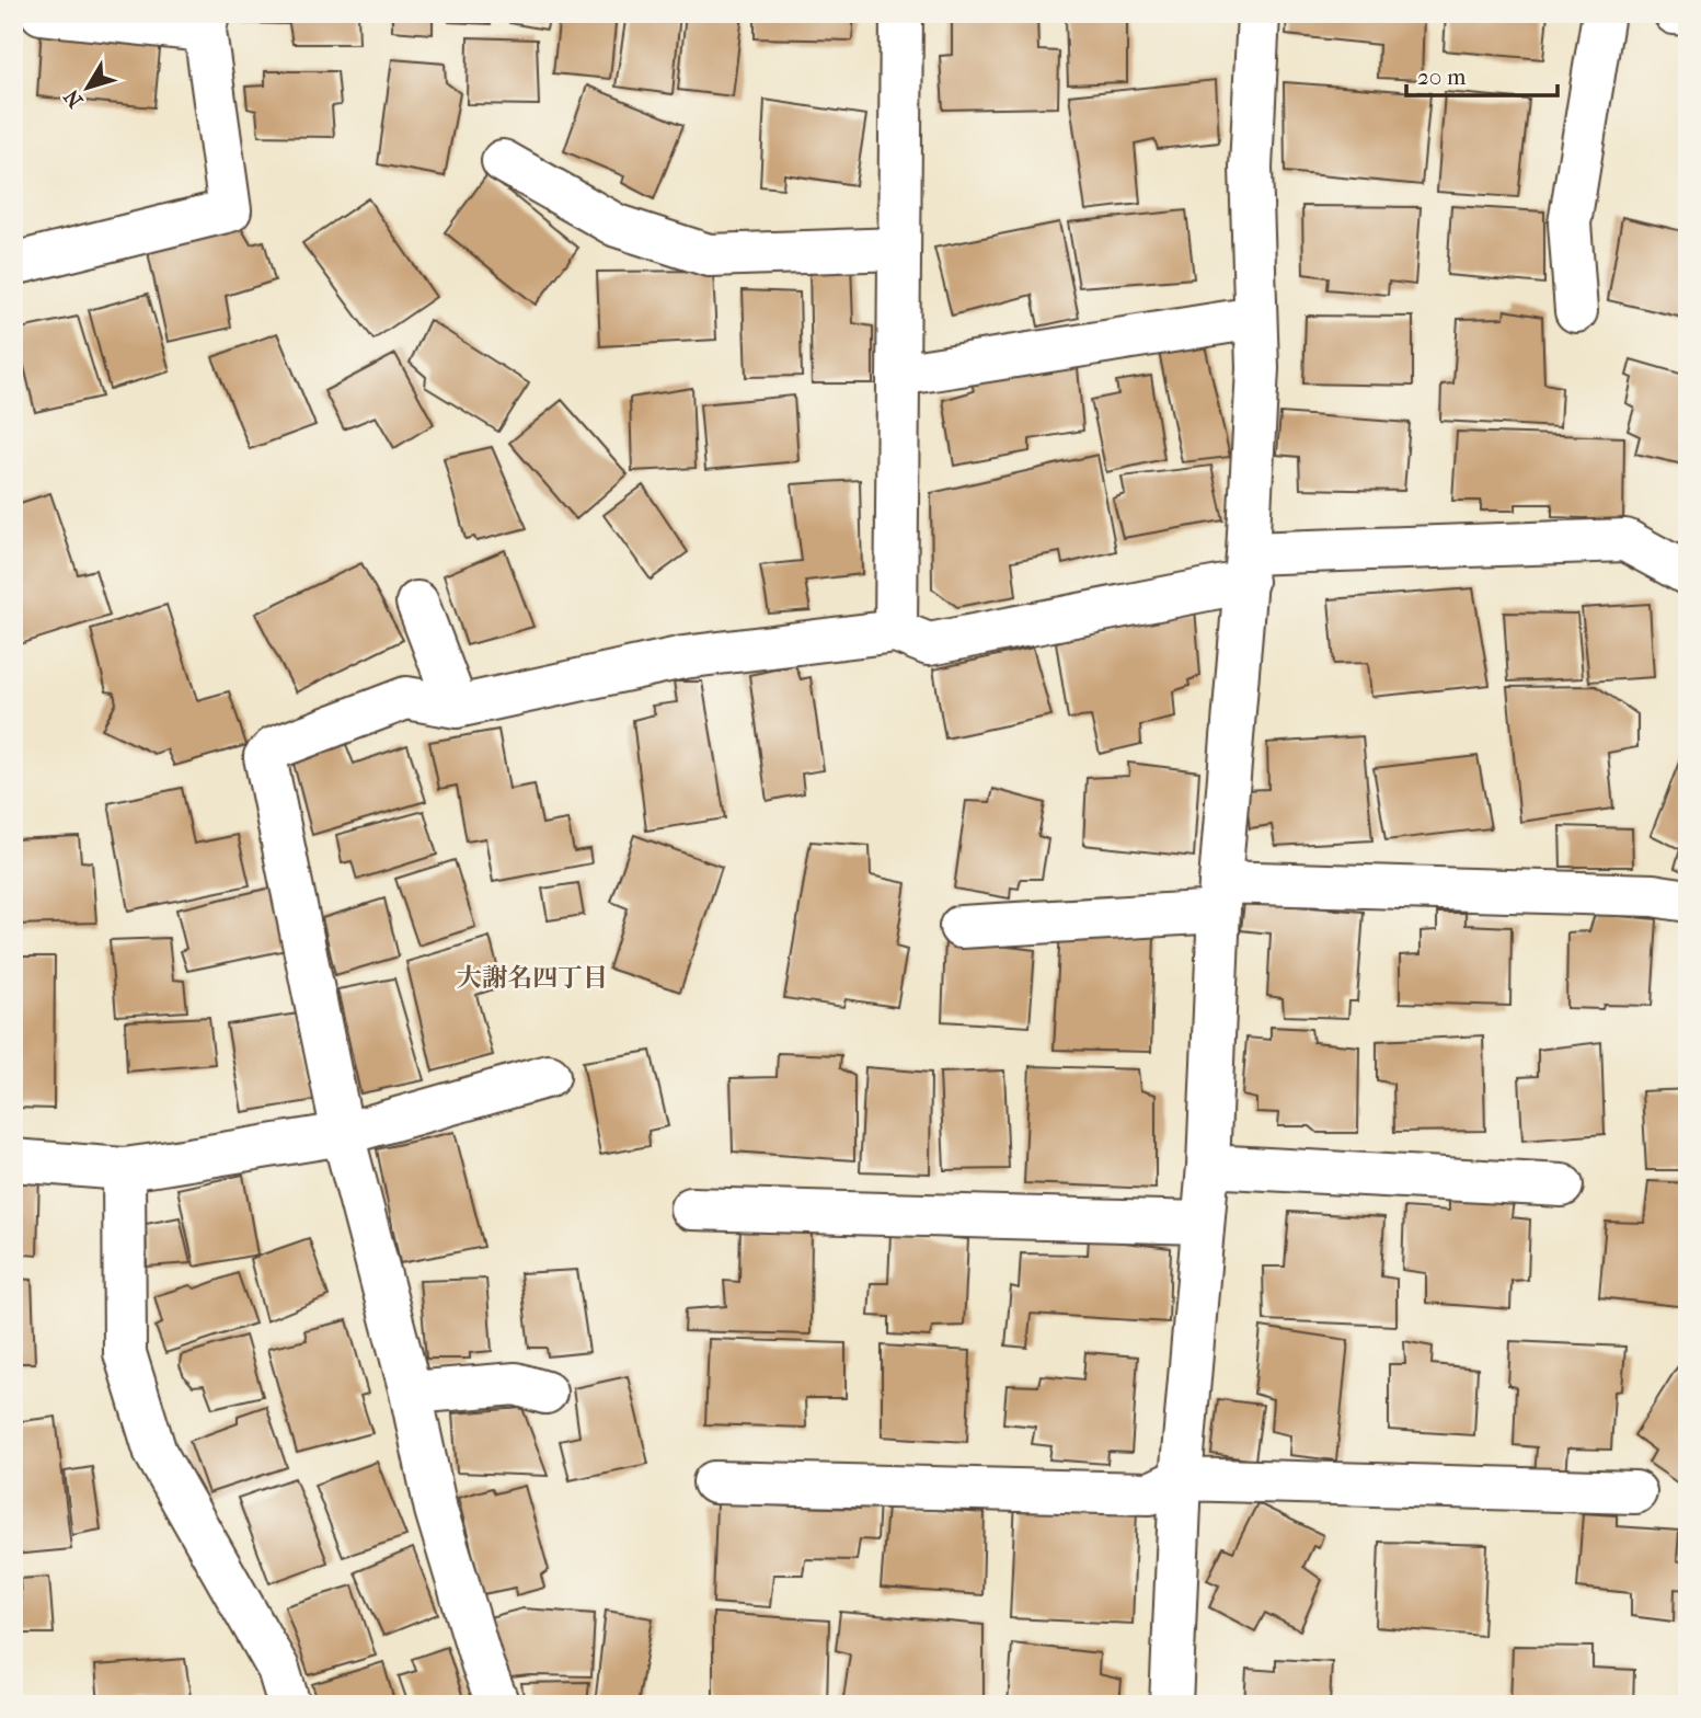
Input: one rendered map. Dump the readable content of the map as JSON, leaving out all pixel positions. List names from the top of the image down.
{
  "districts": ["大謝名四丁目"],
  "scale_bar": "20 m",
  "north": "bottom left"
}
